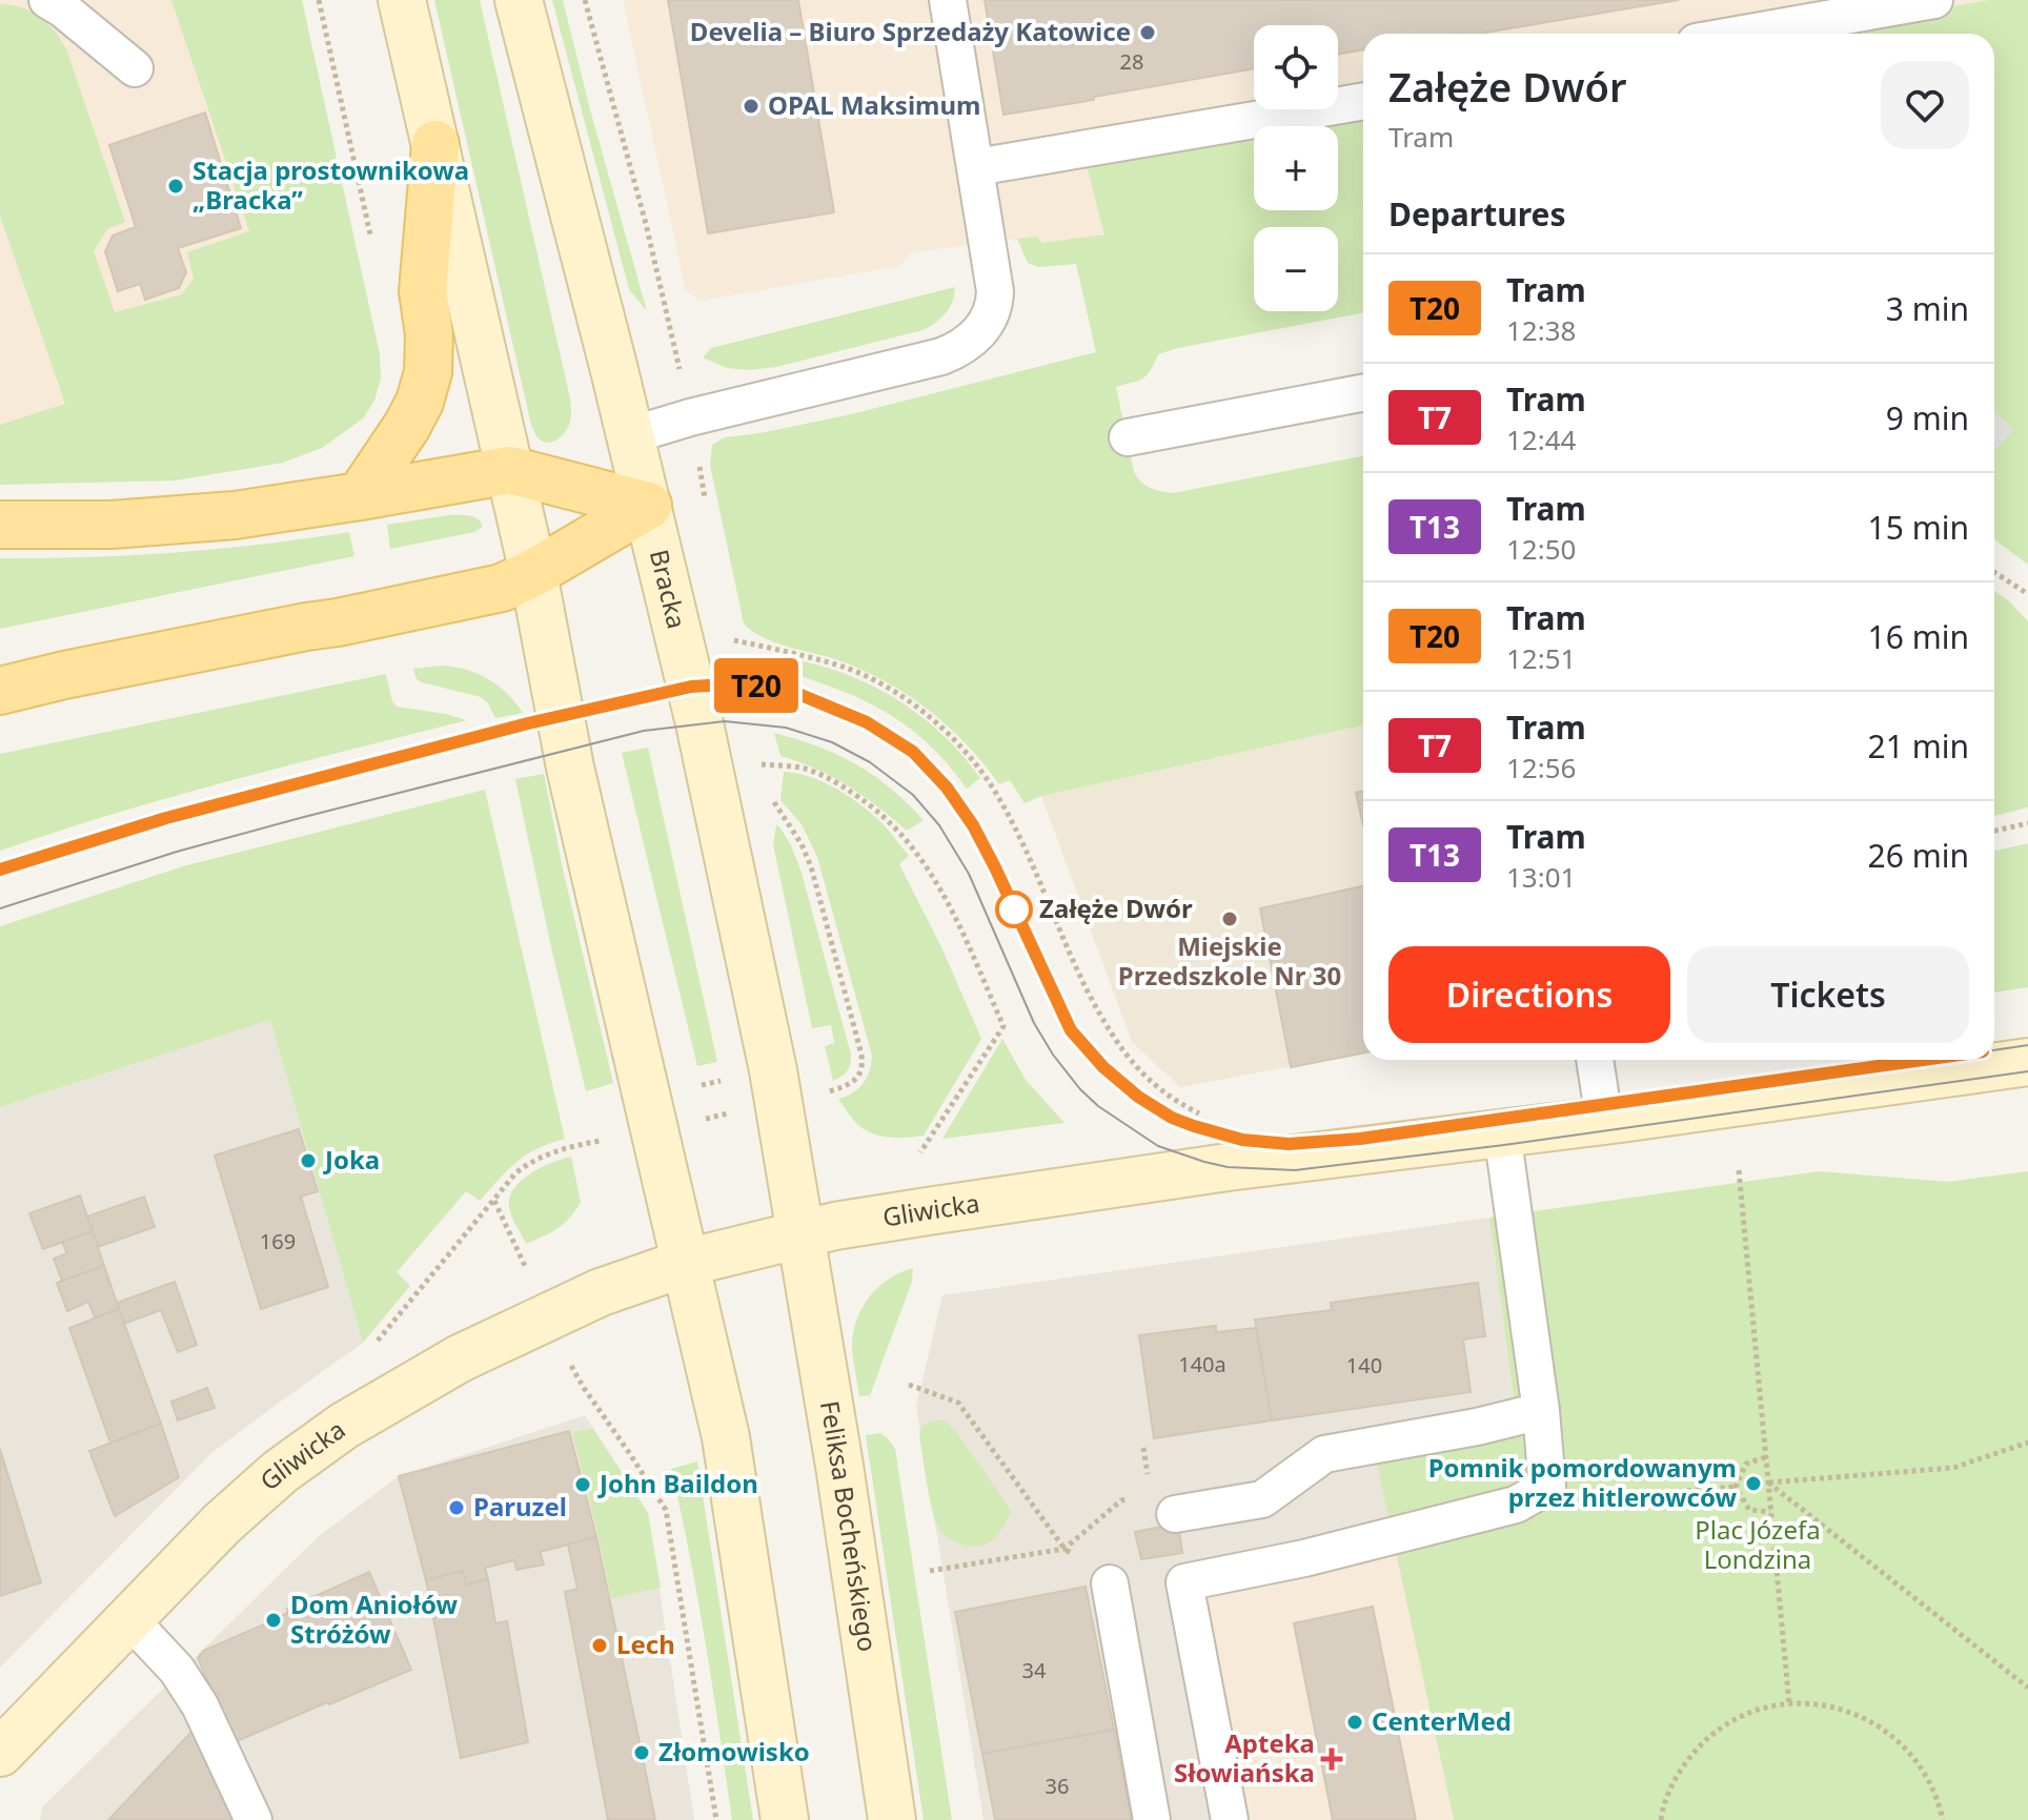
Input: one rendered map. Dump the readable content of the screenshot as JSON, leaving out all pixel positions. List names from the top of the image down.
{
  "streets": {
    "main road": ["Bracka", "Gliwicka", "Feliksa Bocheńskiego"]
  },
  "crossings": [
    ["Bracka", "Gliwicka"],
    ["Bracka", "Feliksa Bocheńskiego"],
    ["Gliwicka", "Feliksa Bocheńskiego"]
  ],
  "parks": ["Plac Józefa Londzina"],
  "places": {
    "other": [
      "Develia – Biuro Sprzedaży Katowice",
      "OPAL Maksimum",
      "Stacja prostownikowa „Bracka”",
      "Załęże Dwór",
      "Miejskie Przedszkole Nr 30",
      "Joka",
      "Pomnik pomordowanym przez hitlerowców",
      "John Baildon",
      "Paruzel",
      "Dom Aniołów Stróżów",
      "Lech",
      "CenterMed",
      "Złomowisko"
    ],
    "health": ["Apteka Słowiańska"]
  },
  "lines": ["tram line T20"],
  "house_numbers": [
    "28",
    "169",
    "140a",
    "140",
    "34",
    "36"
  ],
  "page": {
    "on_map": "T20",
    "map_buttons": ["+", "−"],
    "heading": [
      ["Załęże Dwór", "Tram"],
      "Departures"
    ],
    "list": [
      {
        "mark": "T20",
        "name": "Tram",
        "note": "12:38",
        "value": "3 min"
      },
      {
        "mark": "T7",
        "name": "Tram",
        "note": "12:44",
        "value": "9 min"
      },
      {
        "mark": "T13",
        "name": "Tram",
        "note": "12:50",
        "value": "15 min"
      },
      {
        "mark": "T20",
        "name": "Tram",
        "note": "12:51",
        "value": "16 min"
      },
      {
        "mark": "T7",
        "name": "Tram",
        "note": "12:56",
        "value": "21 min"
      },
      {
        "mark": "T13",
        "name": "Tram",
        "note": "13:01",
        "value": "26 min"
      }
    ],
    "buttons": ["Directions", "Tickets"]
  }
}
